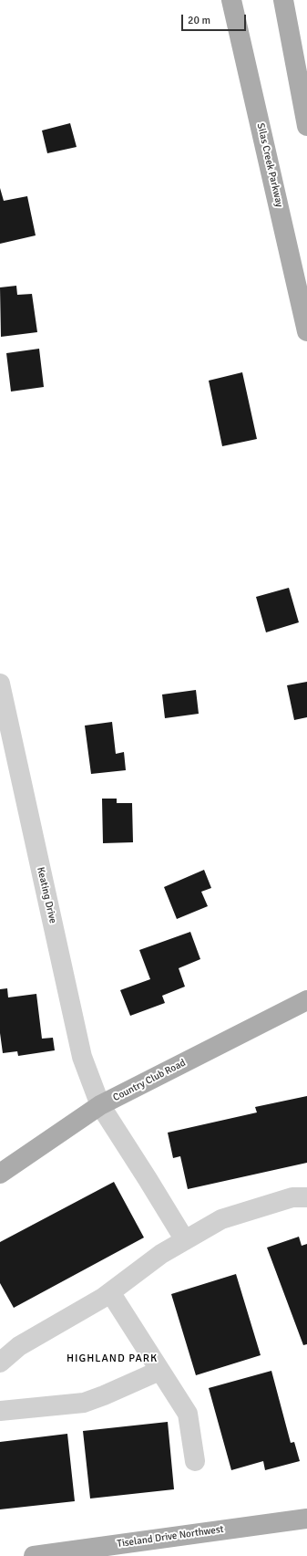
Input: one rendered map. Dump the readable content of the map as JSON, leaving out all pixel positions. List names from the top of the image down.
{
  "streets": {
    "main road": ["Silas Creek Parkway", "Country Club Road", "Tiseland Drive Northwest"],
    "street": ["Keating Drive"]
  },
  "crossings": [
    ["Keating Drive", "Country Club Road"]
  ],
  "districts": ["HIGHLAND PARK"],
  "scale_bar": "20 m"
}
